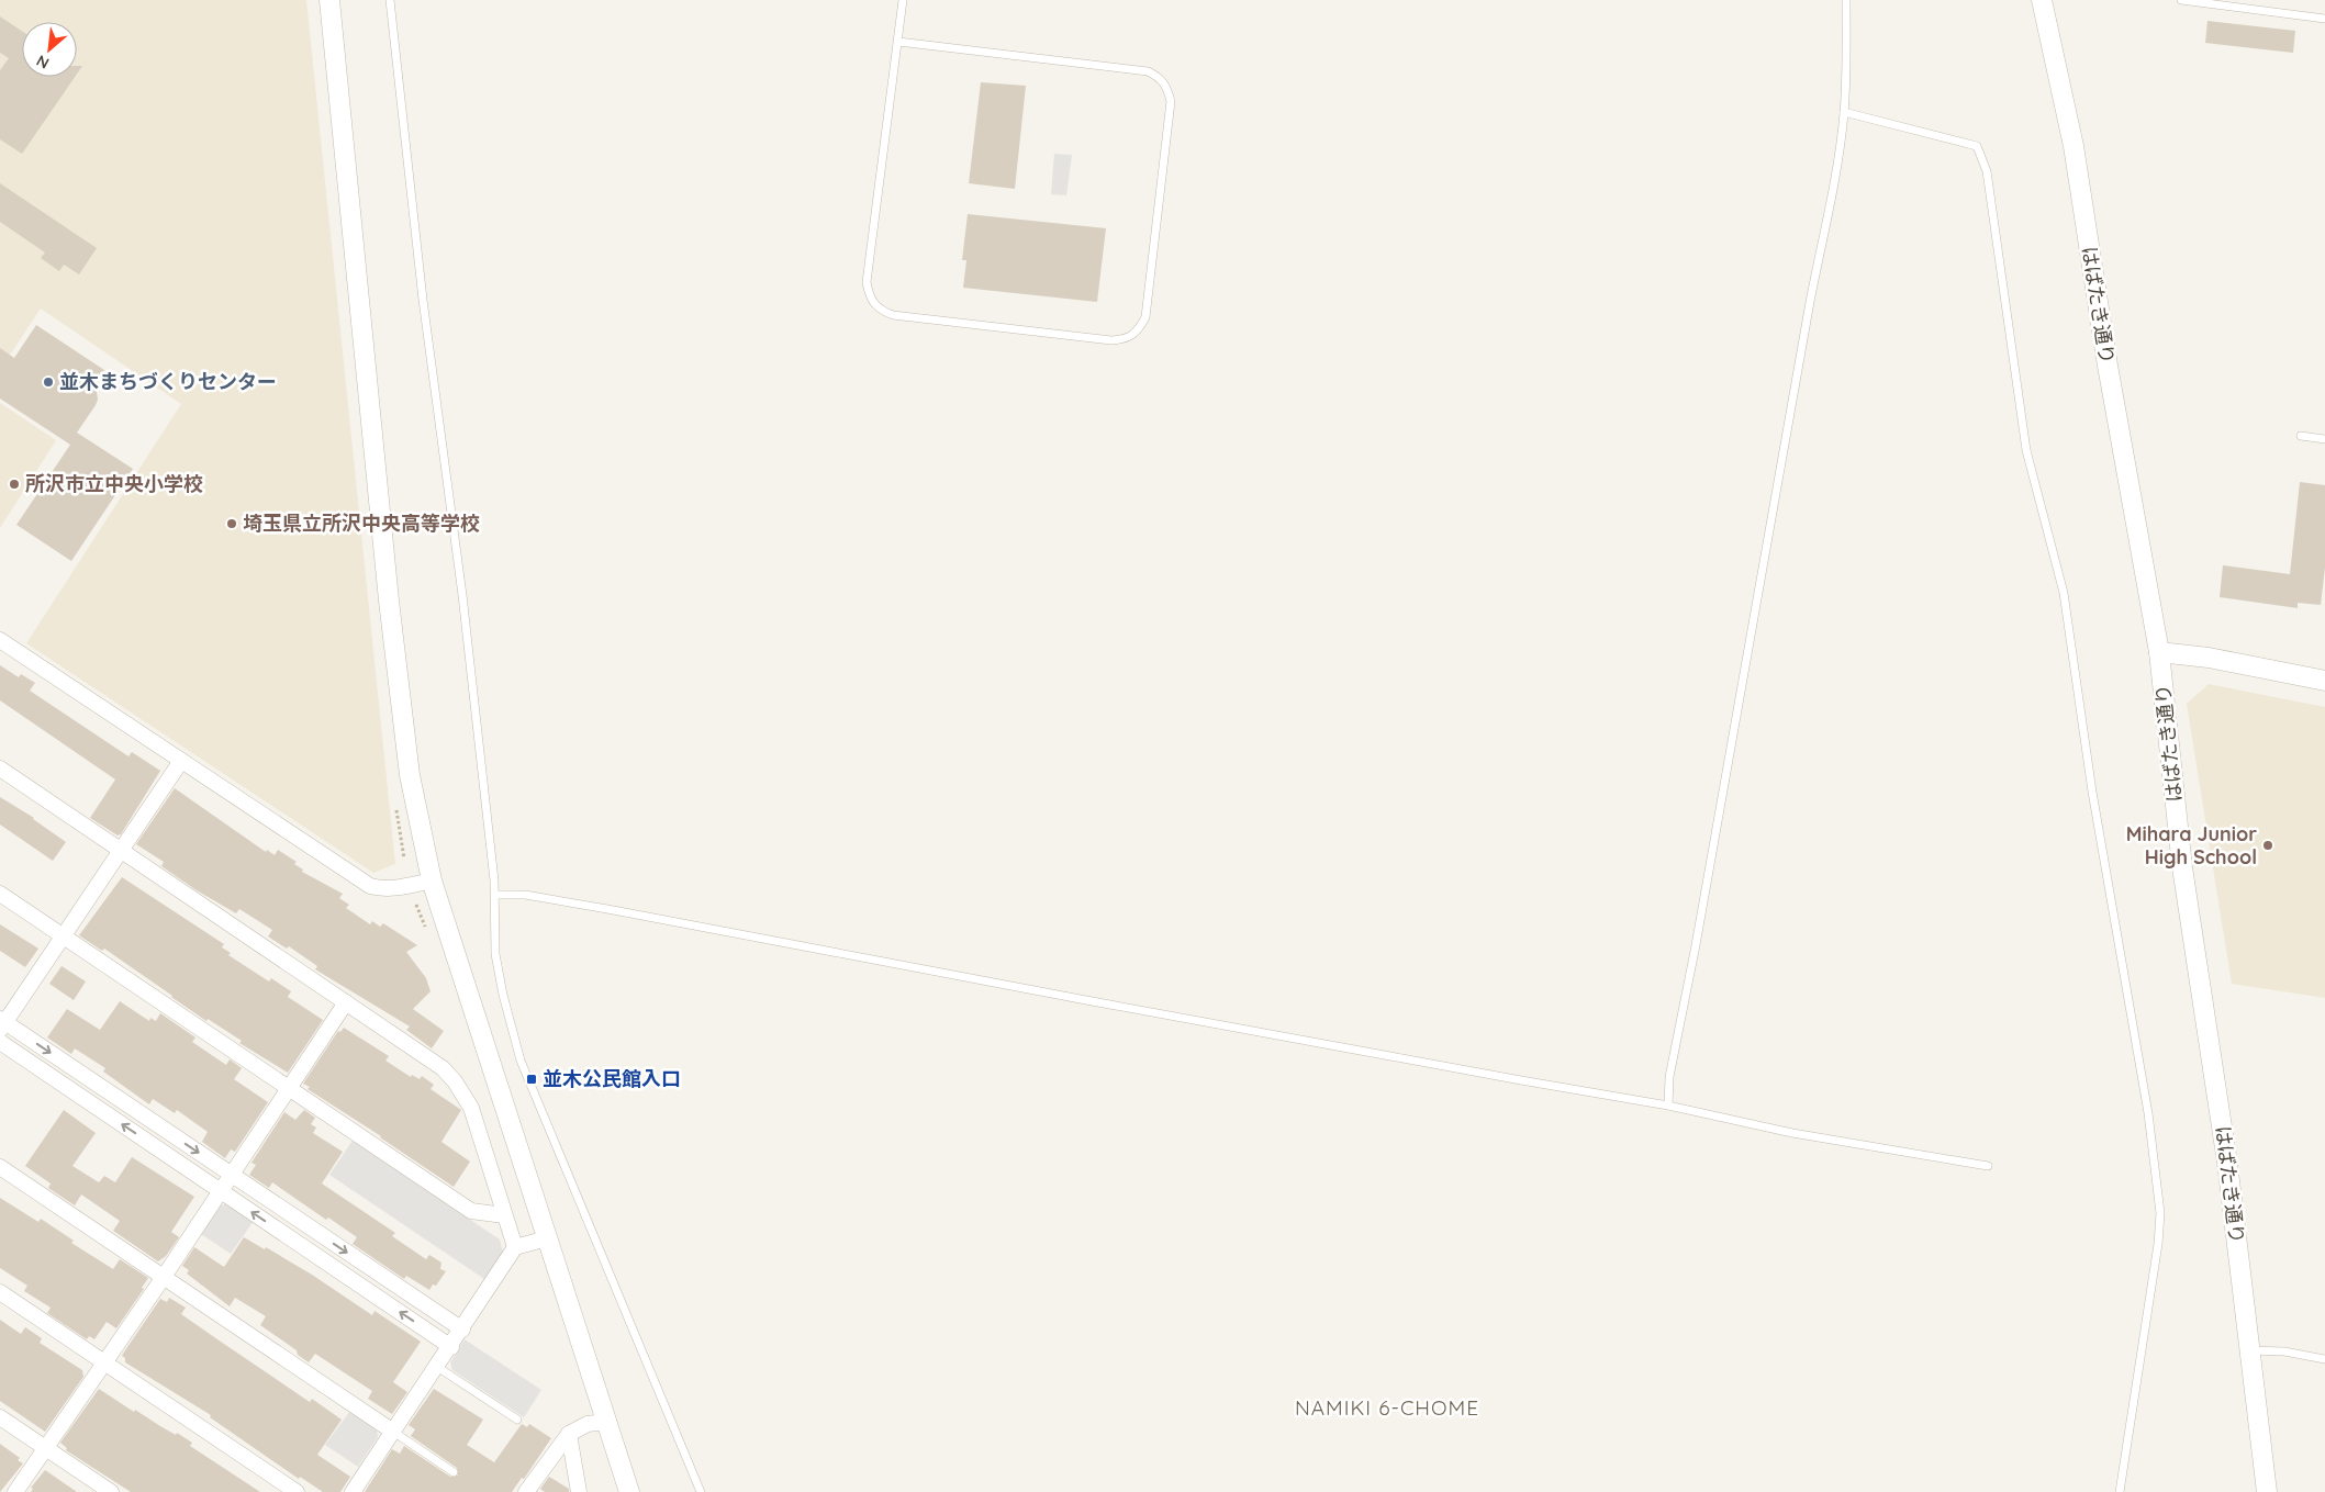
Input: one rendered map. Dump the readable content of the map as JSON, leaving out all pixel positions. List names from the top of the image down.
{
  "streets": {
    "street": ["はばたき通り"]
  },
  "districts": ["NAMIKI 6-CHOME"],
  "places": {
    "other": [
      "並木まちづくりセンター",
      "所沢市立中央小学校",
      "埼玉県立所沢中央高等学校",
      "Mihara Junior High School"
    ],
    "transit": ["並木公民館入口"]
  },
  "north": "bottom left"
}
